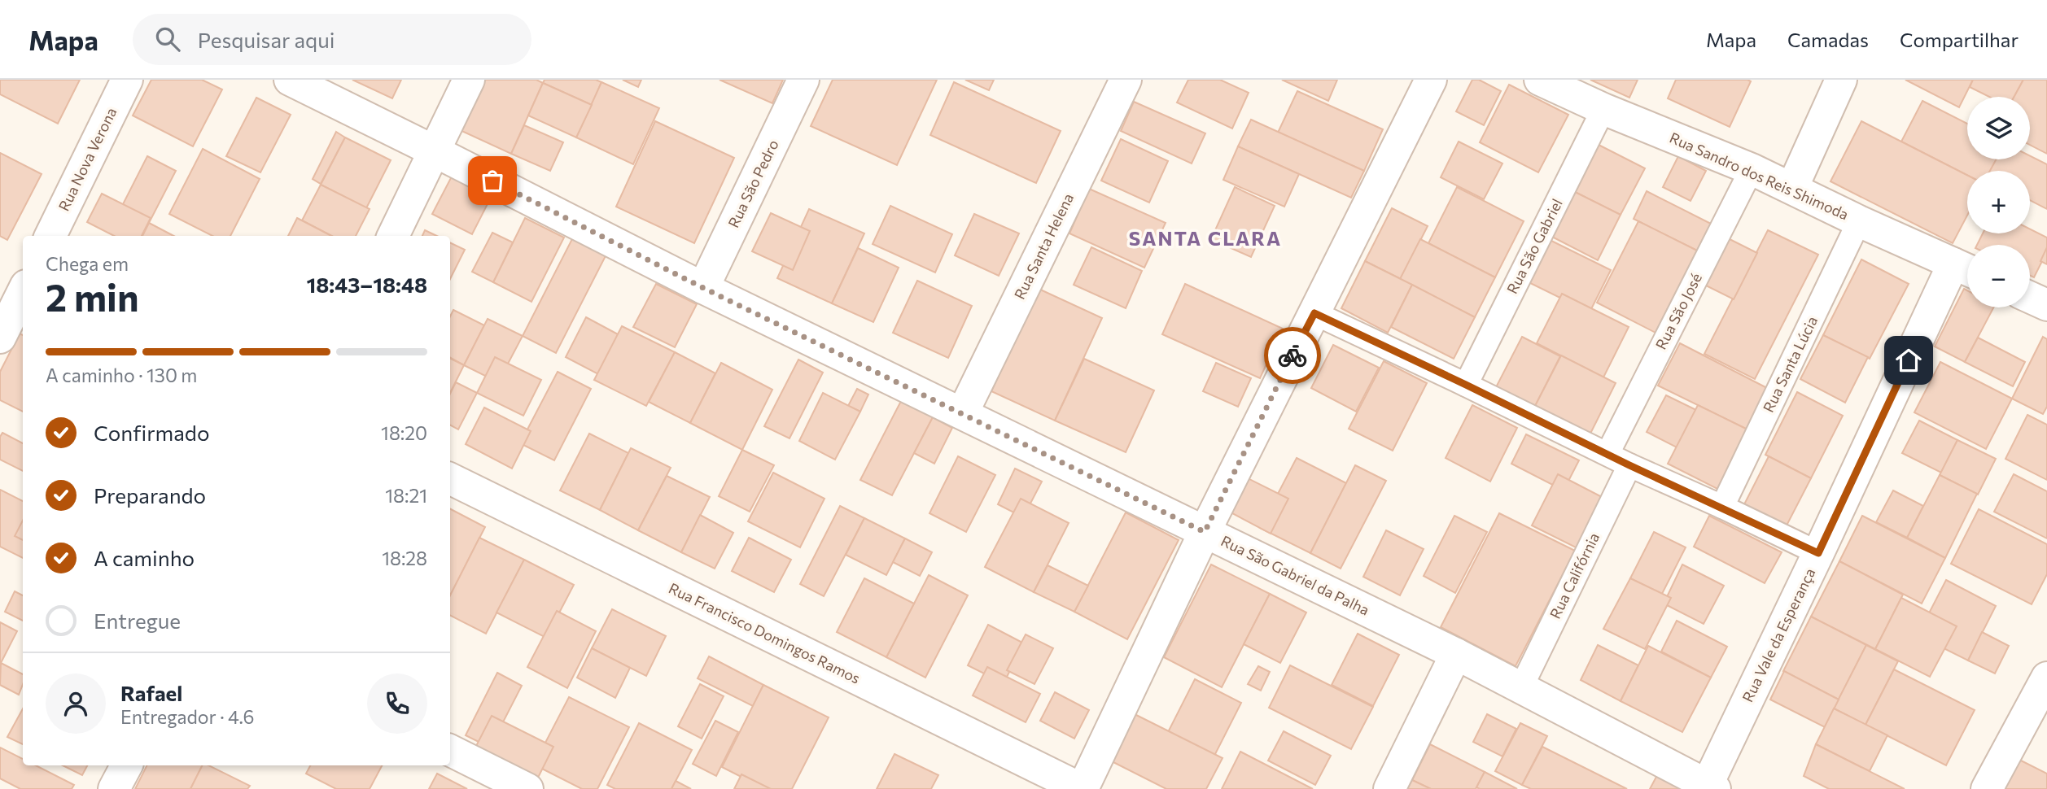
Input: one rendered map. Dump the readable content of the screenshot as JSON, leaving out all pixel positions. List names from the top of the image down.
{
  "streets": {
    "street": [
      "Rua Nova Verona",
      "Rua Sandro dos Reis Shimoda",
      "Rua São Pedro",
      "Rua Santa Helena",
      "Rua São Gabriel da Palha",
      "Rua Francisco Domingos Ramos",
      "Rua Vale da Esperança"
    ],
    "lane": [
      "Rua São Gabriel",
      "Rua São José",
      "Rua Santa Lúcia",
      "Rua Califórnia"
    ]
  },
  "crossings": [
    ["Rua Sandro dos Reis Shimoda", "Rua São Gabriel"],
    ["Rua Sandro dos Reis Shimoda", "Rua São José"],
    ["Rua Sandro dos Reis Shimoda", "Rua Santa Lúcia"],
    ["Rua Sandro dos Reis Shimoda", "Rua Vale da Esperança"],
    ["Rua São Pedro", "Rua São Gabriel da Palha"],
    ["Rua Santa Helena", "Rua São Gabriel da Palha"],
    ["Rua São Gabriel da Palha", "Rua Califórnia"],
    ["Rua São Gabriel da Palha", "Rua Vale da Esperança"]
  ],
  "districts": ["SANTA CLARA"],
  "page": {
    "header": "Mapa",
    "search": "Pesquisar aqui",
    "nav": ["Mapa", "Camadas", "Compartilhar"],
    "map_buttons": ["+", "−"],
    "heading": ["2 min", "Chega em", "18:43–18:48"],
    "panel": ["Rafael", "Entregador · 4.6"],
    "bar": "A caminho · 130 m",
    "list": [
      ["Confirmado", "18:20"],
      ["Preparando", "18:21"],
      ["A caminho", "18:28"],
      "Entregue"
    ]
  }
}
